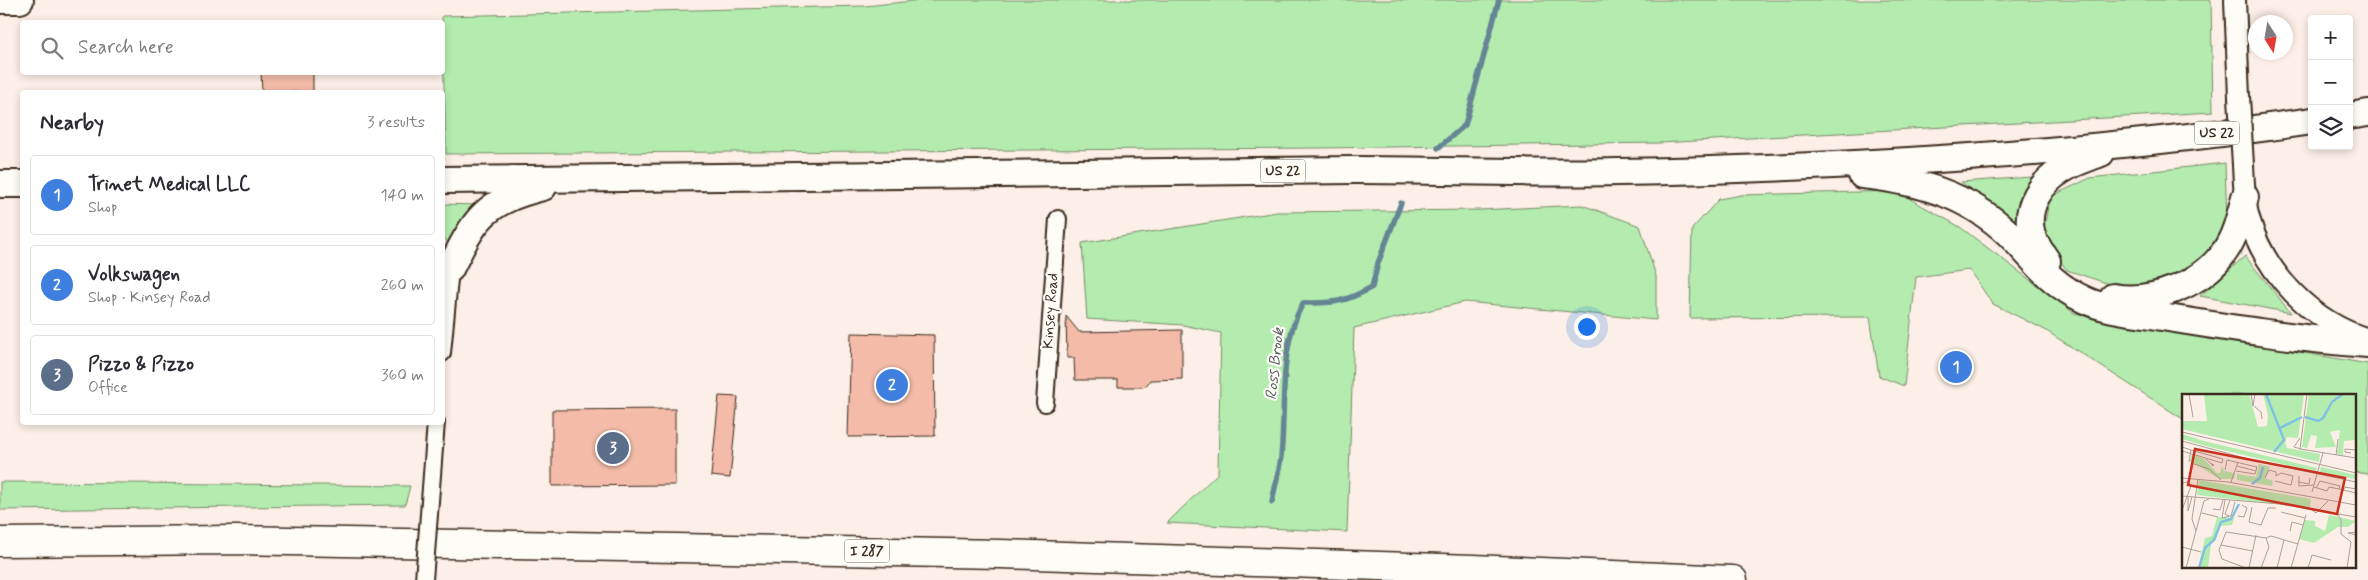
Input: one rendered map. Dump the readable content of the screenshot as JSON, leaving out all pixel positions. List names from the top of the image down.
{
  "streets": {
    "highway": ["US 22", "I 287"],
    "street": ["Kinsey Road"]
  },
  "water": ["Ross Brook"],
  "north": "bottom",
  "page": {
    "map_buttons": ["+", "−"],
    "search": "Search here",
    "heading": ["Nearby", "3 results"],
    "list": [
      {
        "mark": "1",
        "name": "Trinet Medical LLC",
        "note": "Shop",
        "value": "140 m"
      },
      {
        "mark": "2",
        "name": "Volkswagen",
        "note": "Shop · Kinsey Road",
        "value": "260 m"
      },
      {
        "mark": "3",
        "name": "Pizzo & Pizzo",
        "note": "Office",
        "value": "360 m"
      }
    ],
    "pins": ["1", "2", "3"]
  }
}
